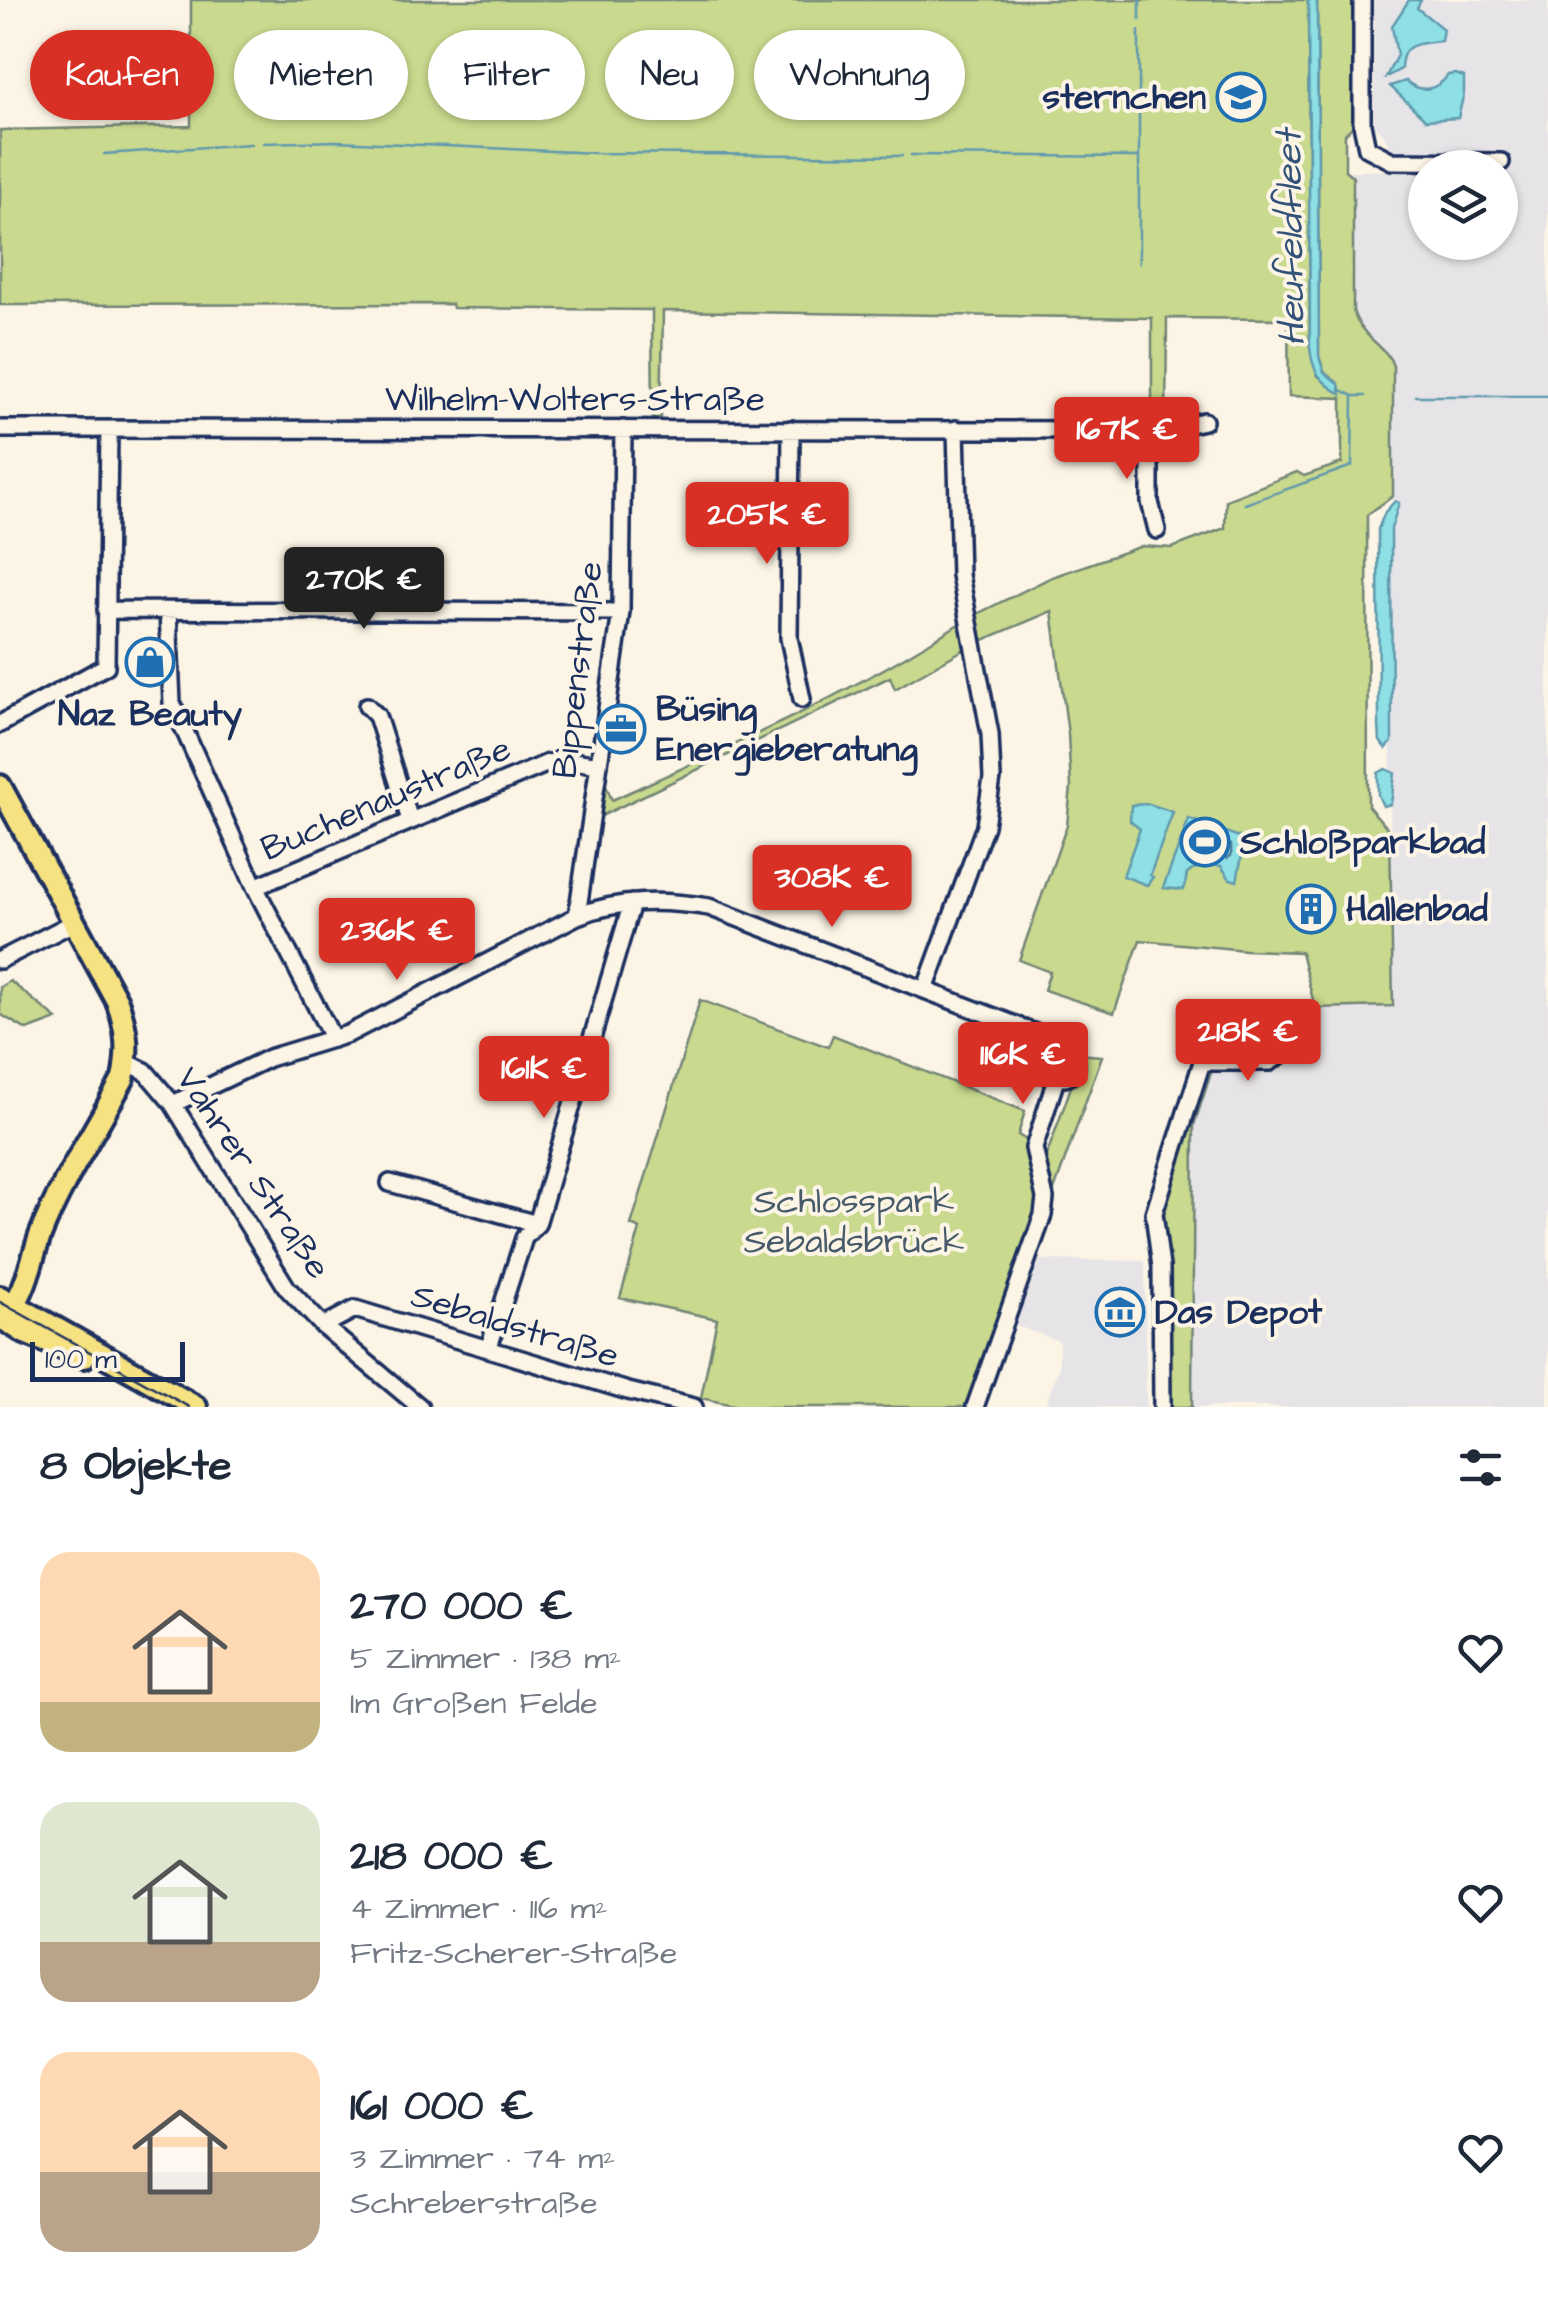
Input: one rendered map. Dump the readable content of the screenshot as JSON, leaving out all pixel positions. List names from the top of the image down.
{
  "streets": {
    "main road": ["Vahrer Straße"],
    "street": [
      "Wilhelm-Wolters-Straße",
      "Bippenstraße",
      "Buchenaustraße",
      "Sebaldstraße"
    ]
  },
  "crossings": [
    ["Wilhelm-Wolters-Straße", "Bippenstraße"],
    ["Bippenstraße", "Buchenaustraße"],
    ["Vahrer Straße", "Sebaldstraße"]
  ],
  "water": ["Heufeldfleet"],
  "parks": ["Schlosspark Sebaldsbrück"],
  "places": {
    "school or university": ["sternchen"],
    "shop": ["Naz Beauty"],
    "office": ["Büsing Energieberatung"],
    "sports": ["Schloßparkbad"],
    "building": ["Hallenbad"],
    "museum": ["Das Depot"]
  },
  "scale_bar": "100 m",
  "page": {
    "chip": [
      "Kaufen",
      "Mieten",
      "Filter",
      "Neu",
      "Wohnung"
    ],
    "price": [
      "167K €",
      "205K €",
      "270K €",
      "308K €",
      "236K €",
      "218K €",
      "116K €",
      "161K €"
    ],
    "scale": "100 m",
    "heading": "8 Objekte",
    "list": [
      {
        "name": "270 000 €",
        "note": "5 Zimmer · 138 m² · Im Großen Felde"
      },
      {
        "name": "218 000 €",
        "note": "4 Zimmer · 116 m² · Fritz-Scherer-Straße"
      },
      {
        "name": "161 000 €",
        "note": "3 Zimmer · 74 m² · Schreberstraße"
      }
    ]
  }
}
